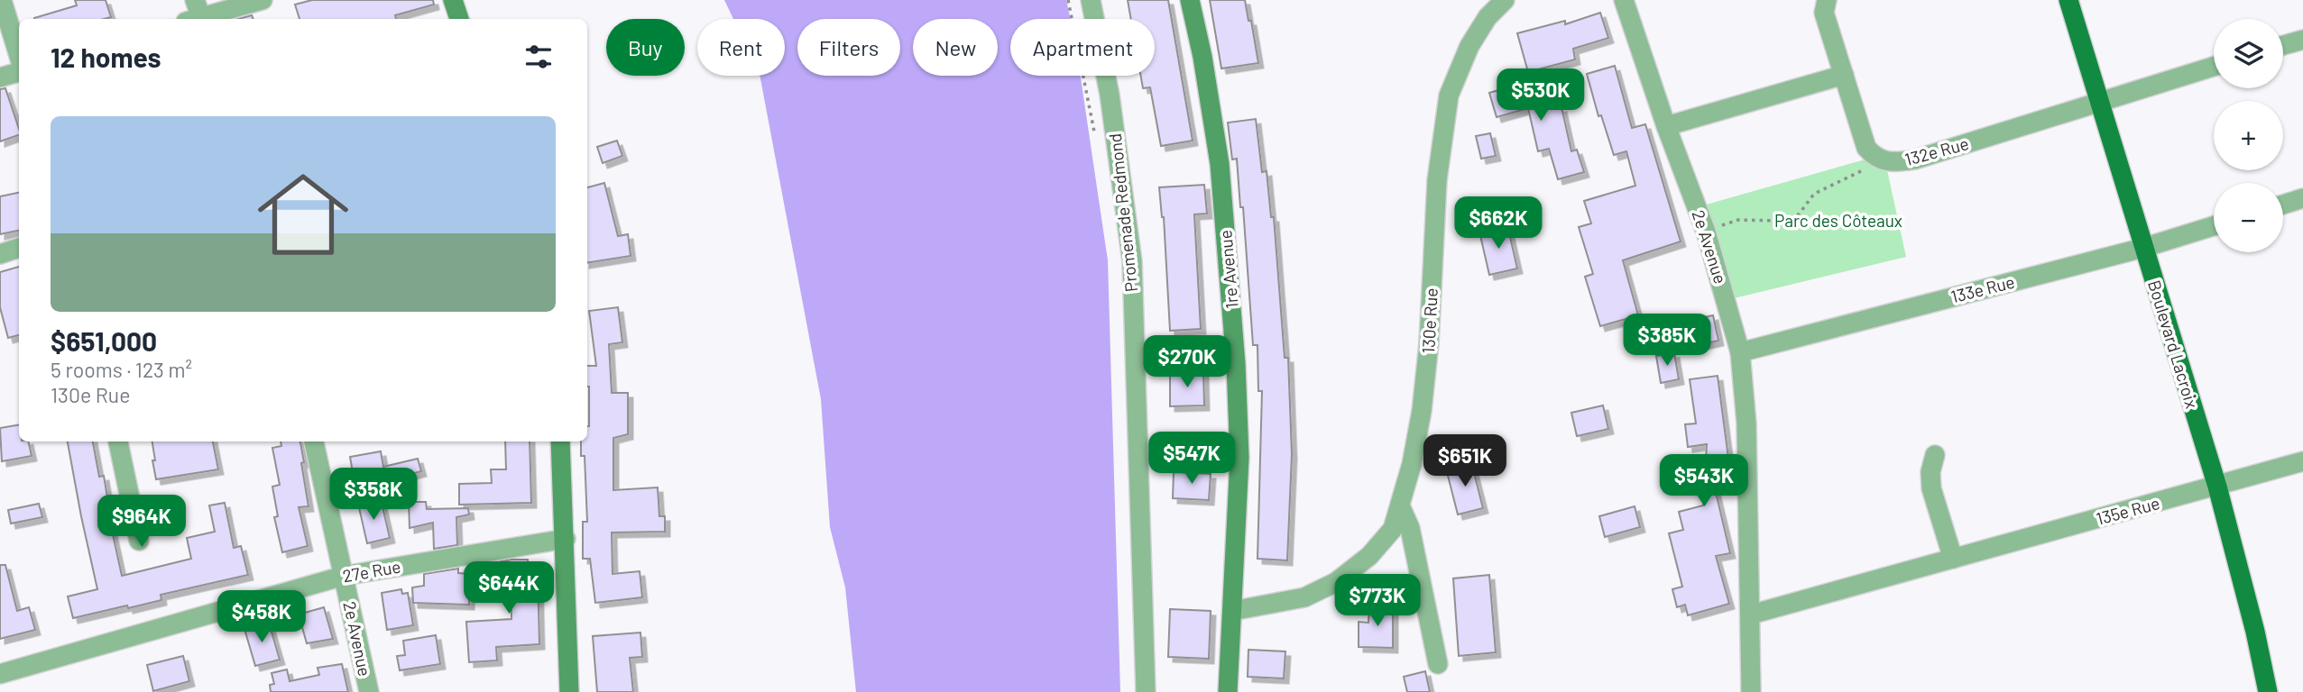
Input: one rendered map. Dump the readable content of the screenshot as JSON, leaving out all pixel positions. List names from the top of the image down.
{
  "streets": {
    "main road": ["Boulevard Lacroix"],
    "street": [
      "132e Rue",
      "Promenade Redmond",
      "2e Avenue",
      "1re Avenue",
      "133e Rue",
      "130e Rue",
      "135e Rue",
      "27e Rue"
    ]
  },
  "crossings": [
    ["132e Rue", "Boulevard Lacroix"],
    ["2e Avenue", "133e Rue"],
    ["2e Avenue", "135e Rue"],
    ["2e Avenue", "27e Rue"],
    ["1re Avenue", "130e Rue"],
    ["133e Rue", "Boulevard Lacroix"],
    ["Boulevard Lacroix", "135e Rue"]
  ],
  "parks": ["Parc des Côteaux"],
  "page": {
    "map_buttons": ["+", "−"],
    "chip": [
      "Buy",
      "Rent",
      "Filters",
      "New",
      "Apartment"
    ],
    "heading": "12 homes",
    "price": [
      "$530K",
      "$662K",
      "$385K",
      "$270K",
      "$547K",
      "$651K",
      "$543K",
      "$358K",
      "$964K",
      "$644K",
      "$773K",
      "$458K"
    ],
    "list": [
      {
        "name": "$651,000",
        "note": "5 rooms · 123 m² · 130e Rue"
      }
    ]
  }
}
